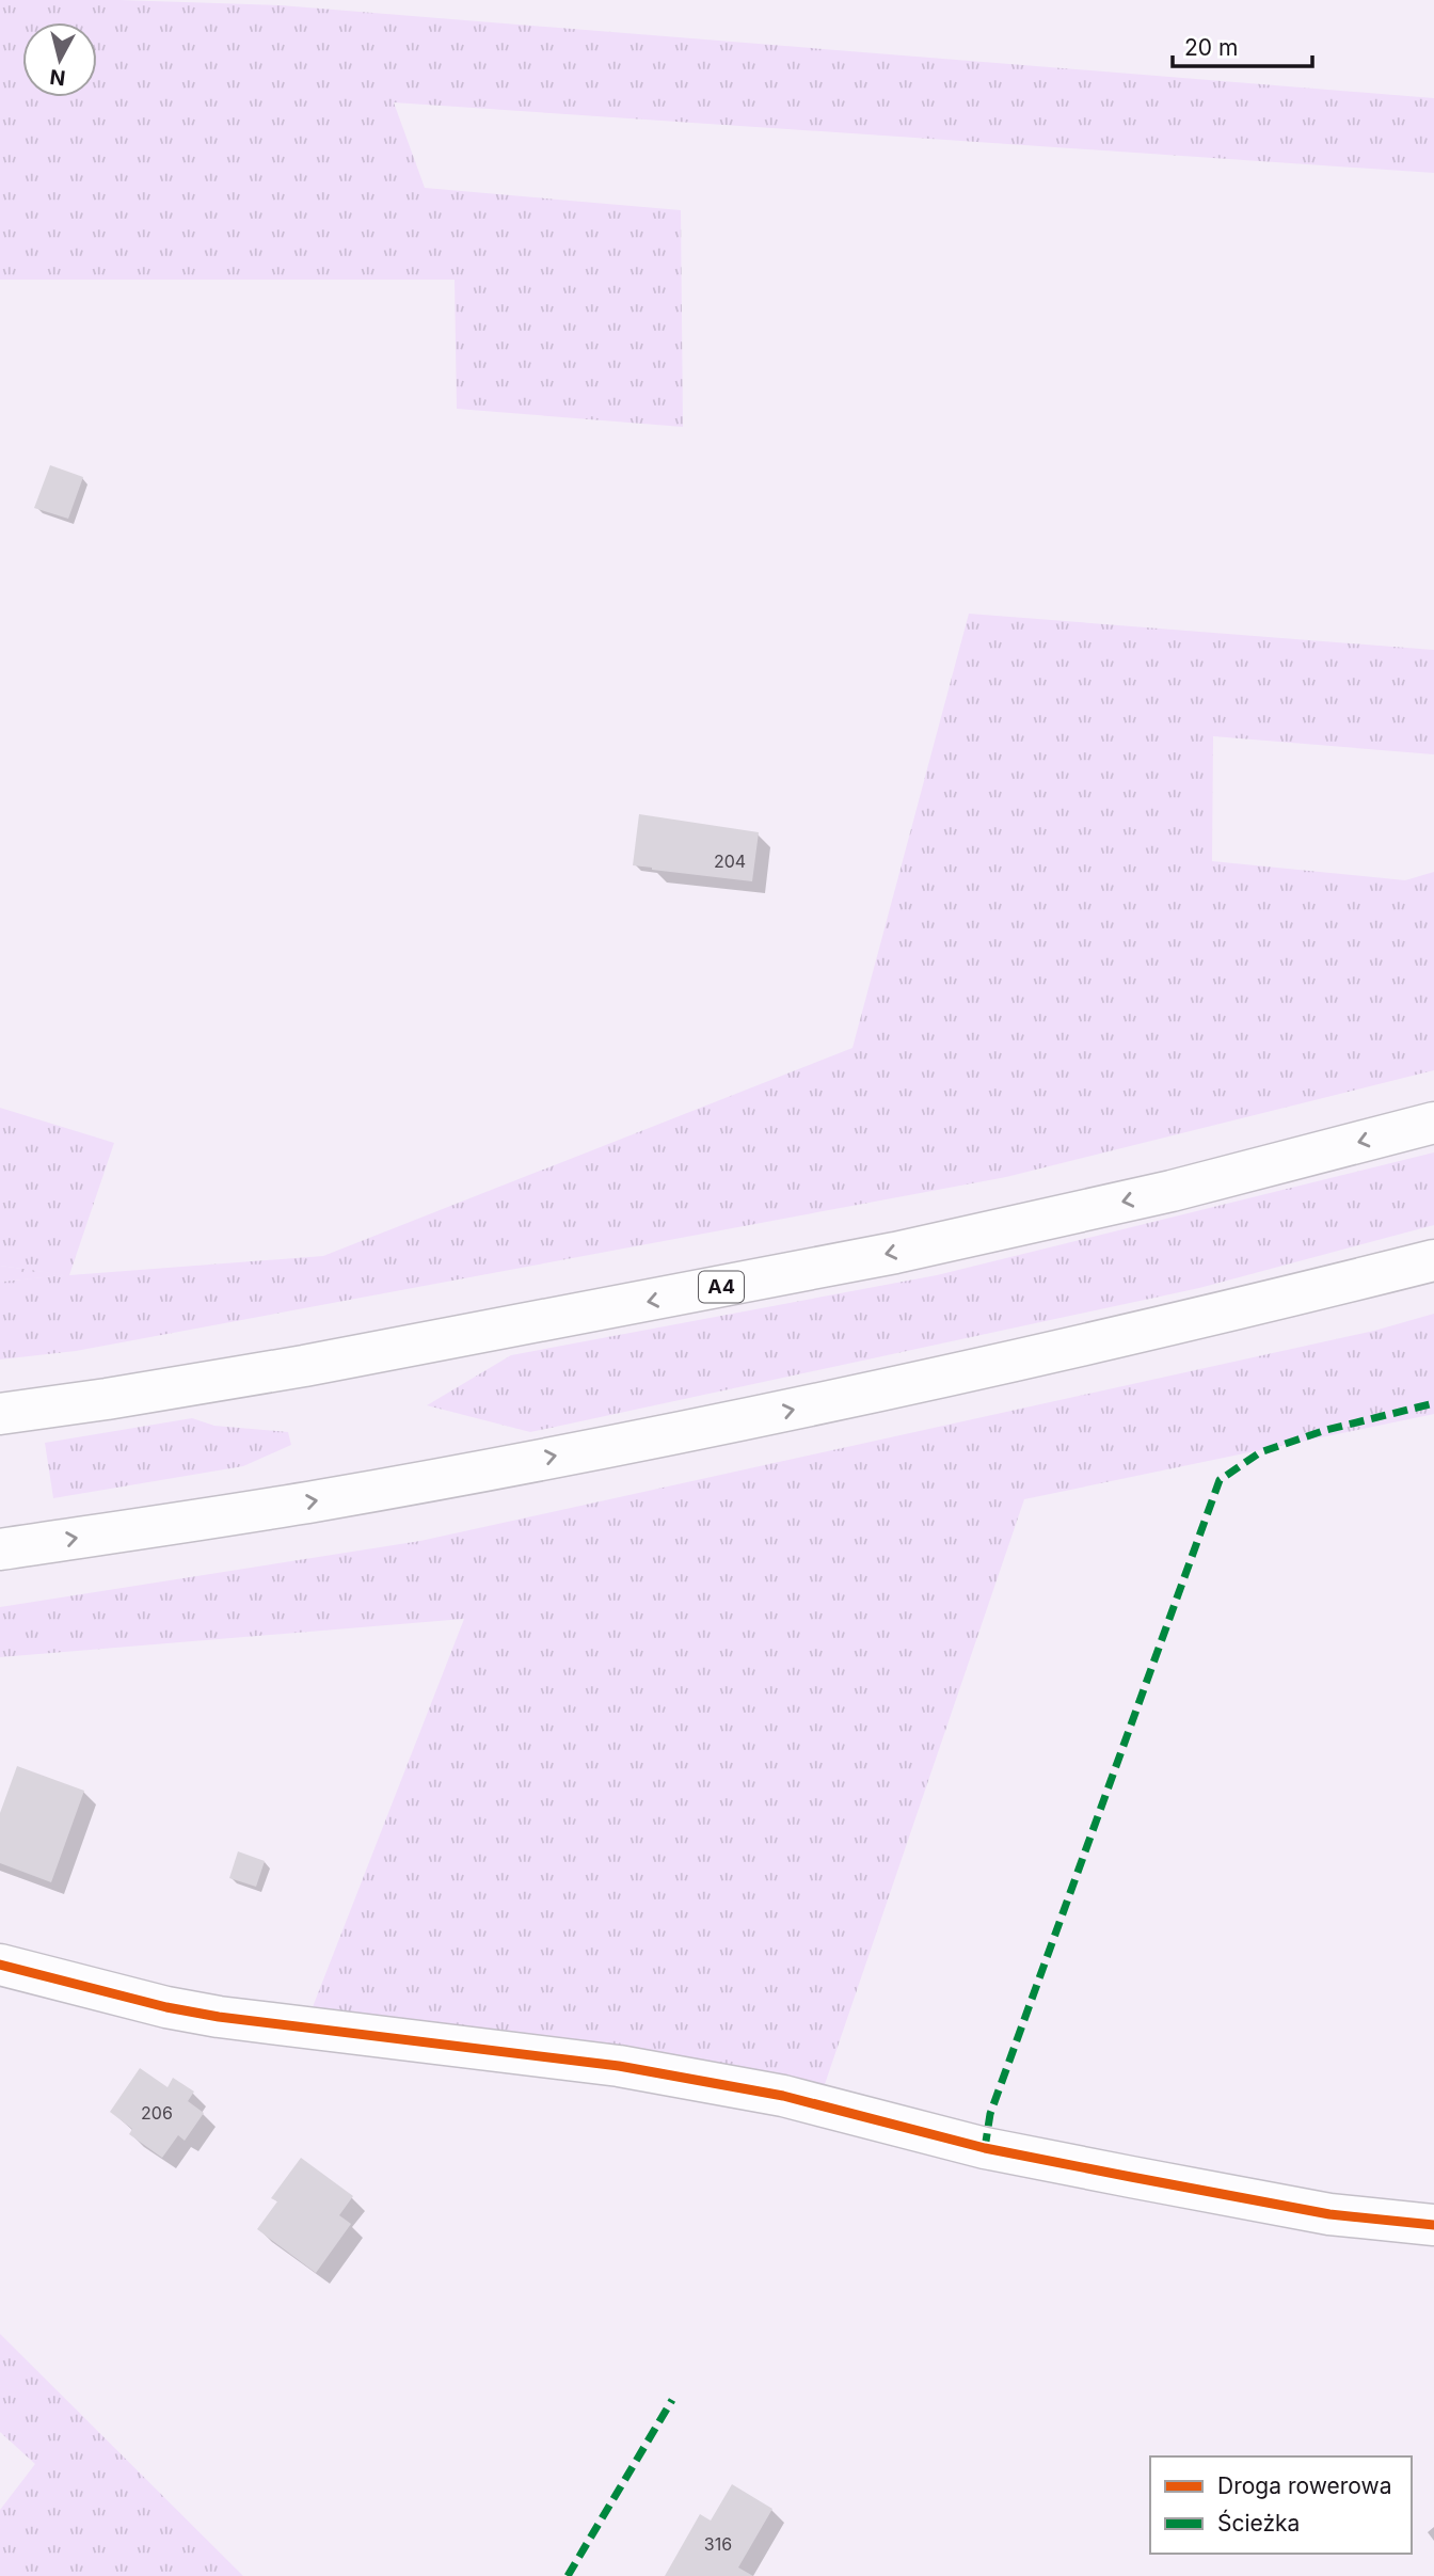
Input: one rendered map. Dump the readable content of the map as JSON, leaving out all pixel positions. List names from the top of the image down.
{
  "streets": {
    "main road": ["A4"]
  },
  "house_numbers": ["204", "206", "316"],
  "legend": ["Droga rowerowa", "Ścieżka"],
  "scale_bar": "20 m",
  "north": "bottom"
}
